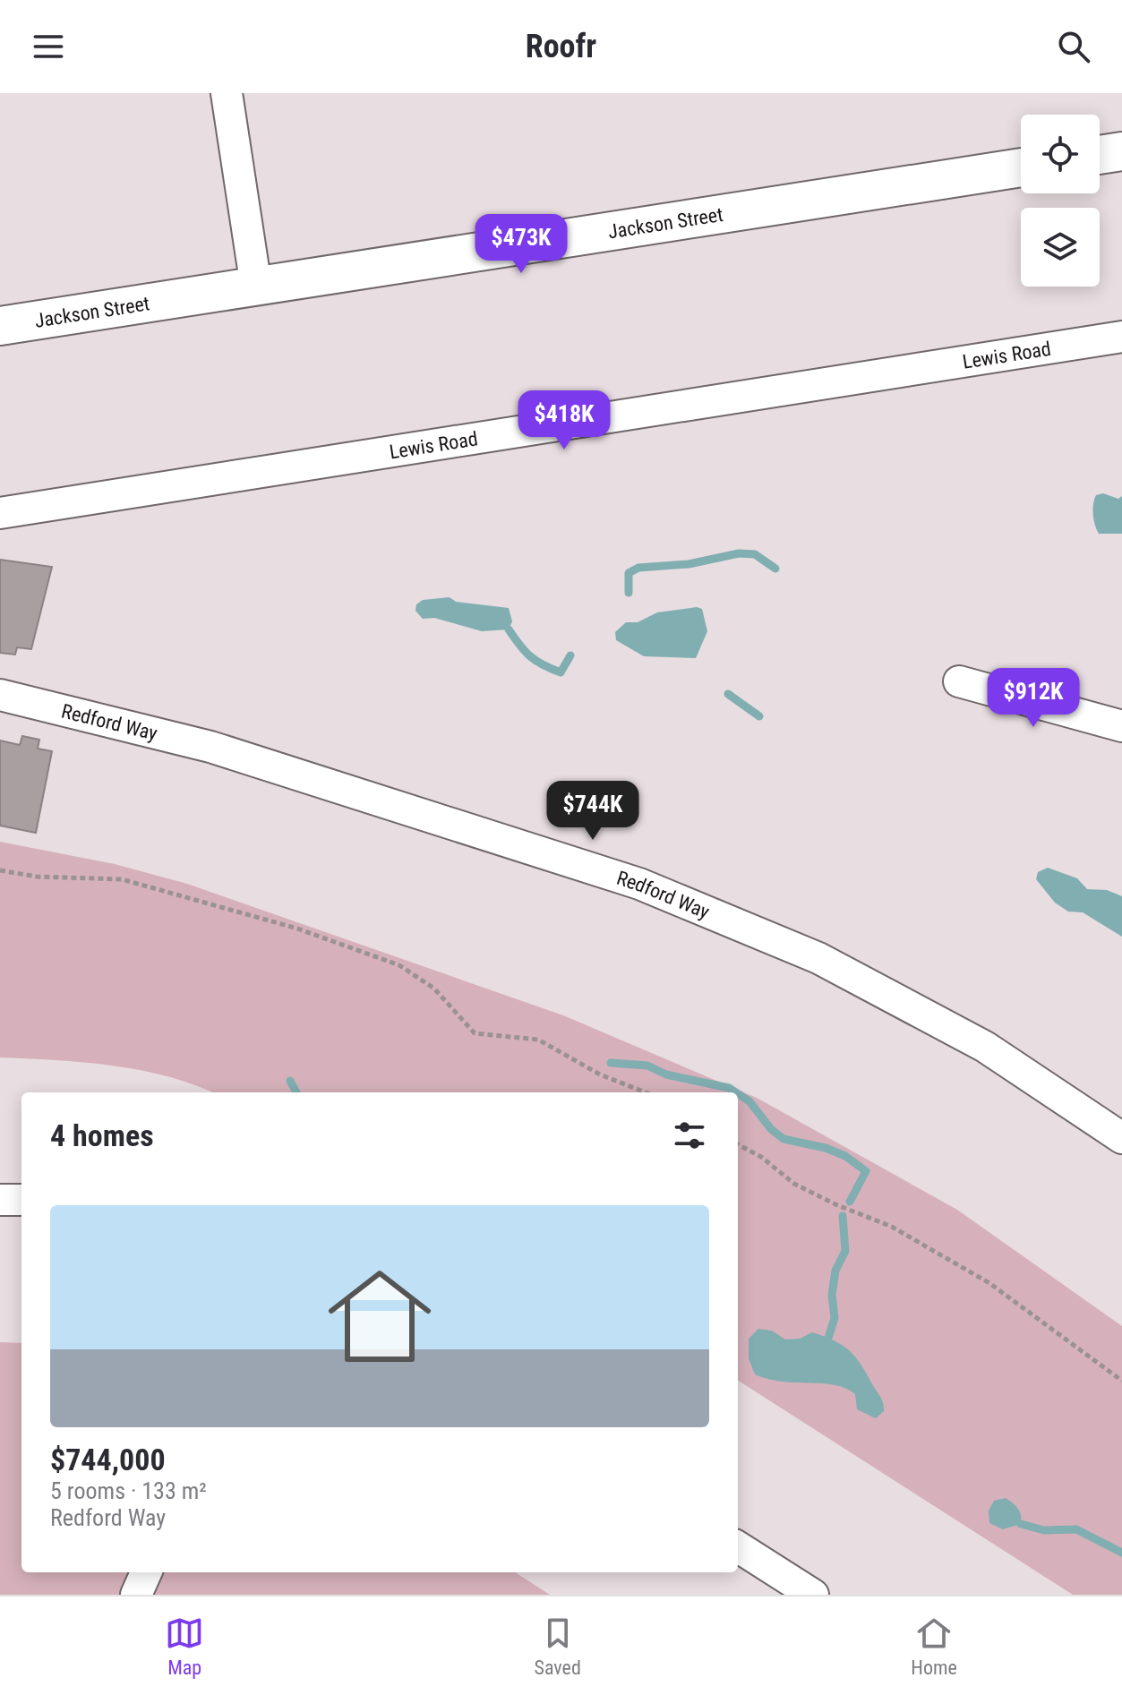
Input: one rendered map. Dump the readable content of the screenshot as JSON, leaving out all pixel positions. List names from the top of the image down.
{
  "streets": {
    "main road": ["Jackson Street"],
    "street": ["Lewis Road", "Redford Way"]
  },
  "page": {
    "header": "Roofr",
    "price": [
      "$473K",
      "$418K",
      "$912K",
      "$744K"
    ],
    "heading": "4 homes",
    "list": [
      {
        "name": "$744,000",
        "note": "5 rooms · 133 m² · Redford Way"
      }
    ],
    "tabs": ["Map", "Saved", "Home"]
  }
}
